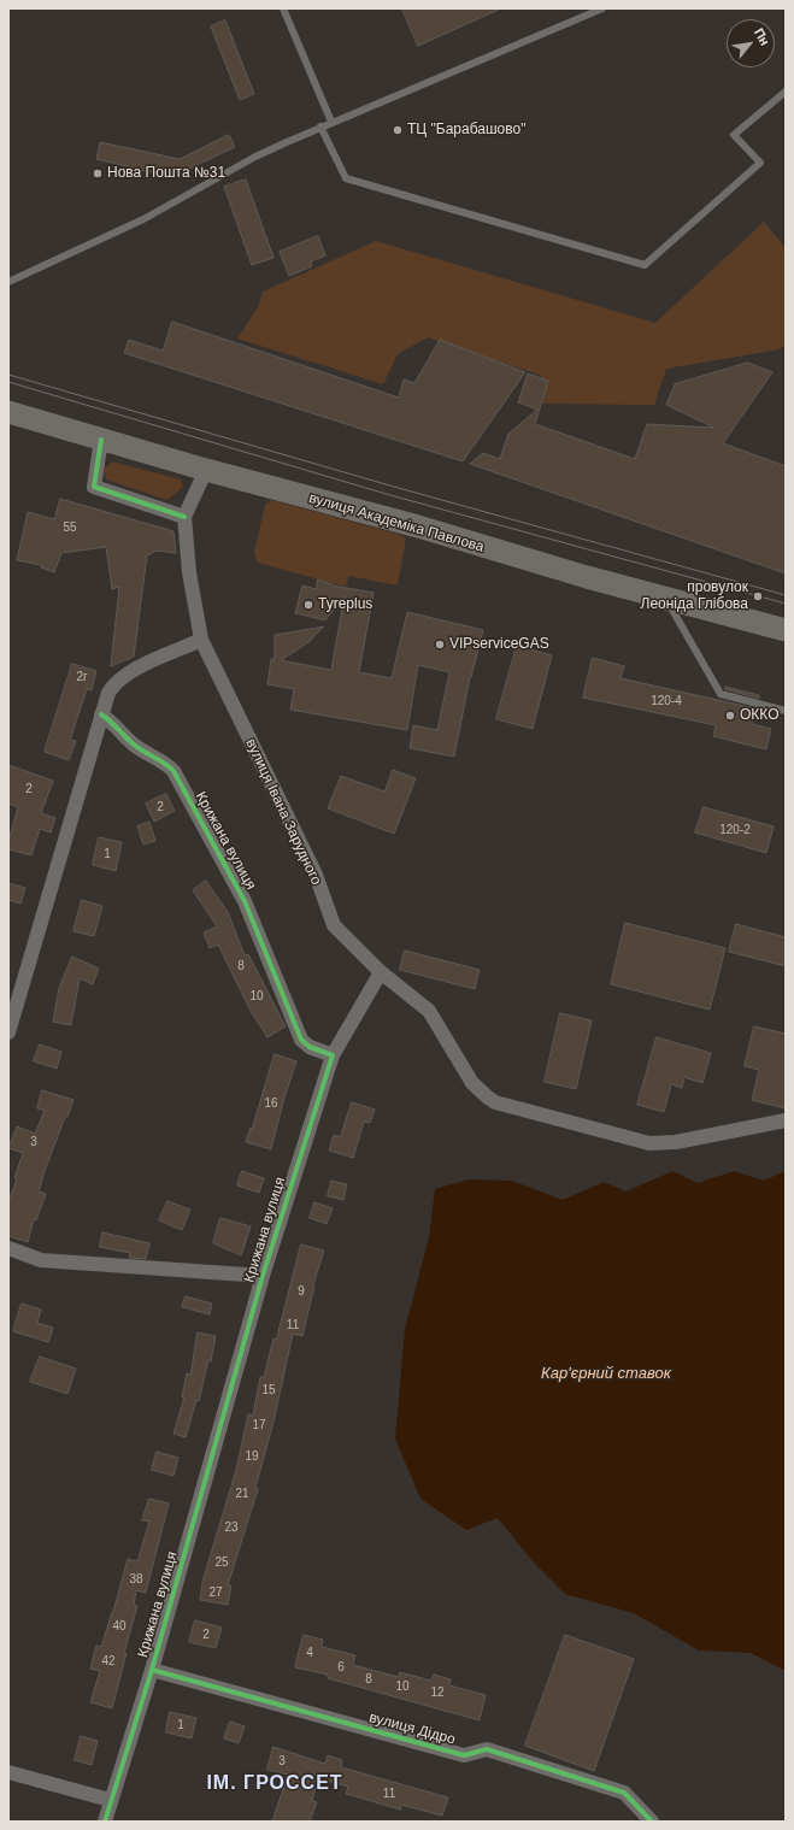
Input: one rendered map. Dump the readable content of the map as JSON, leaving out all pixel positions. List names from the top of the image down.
{
  "streets": {
    "main road": ["вулиця Академіка Павлова"],
    "street": ["вулиця Івана Зарудного", "Крижана вулиця", "вулиця Дідро"]
  },
  "crossings": [
    ["Крижана вулиця", "вулиця Дідро"]
  ],
  "districts": ["ІМ. ГРОССЕТ"],
  "water": ["Кар'єрний ставок"],
  "places": [
    "ТЦ \"Барабашово\"",
    "Нова Пошта №31",
    "провулок Леоніда Глібова",
    "Tyreplus",
    "VIPserviceGAS",
    "ОККО"
  ],
  "house_numbers": [
    "55",
    "2г",
    "120-4",
    "2",
    "2",
    "120-2",
    "1",
    "8",
    "10",
    "16",
    "3",
    "9",
    "11",
    "15",
    "17",
    "19",
    "21",
    "23",
    "25",
    "38",
    "27",
    "40",
    "2",
    "4",
    "42",
    "6",
    "8",
    "10",
    "12",
    "1",
    "3",
    "11"
  ],
  "north": "top right"
}
